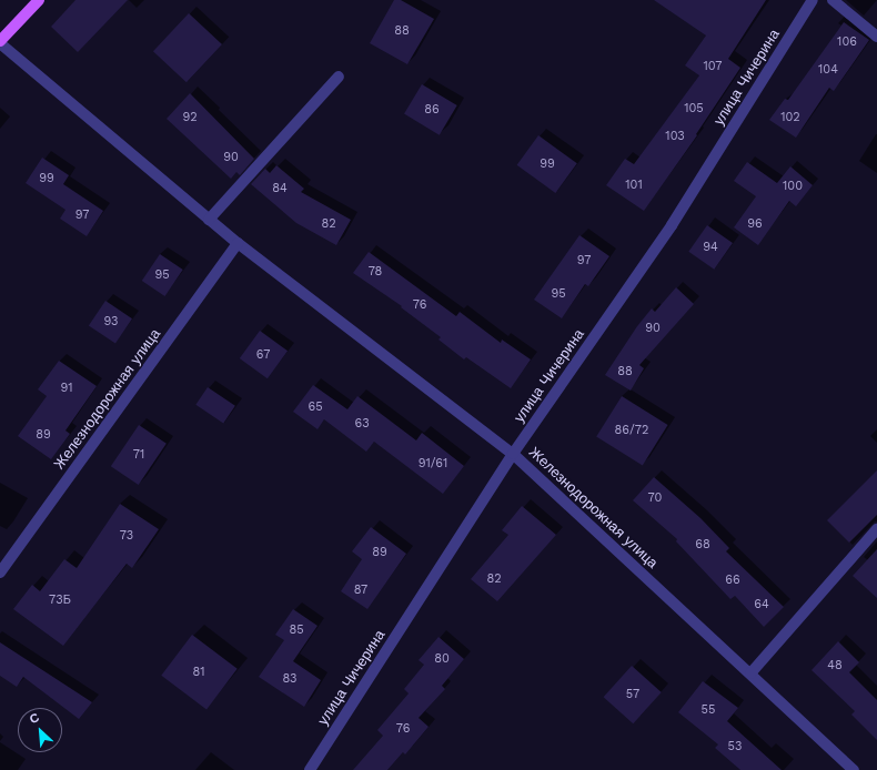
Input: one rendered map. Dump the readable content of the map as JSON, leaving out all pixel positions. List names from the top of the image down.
{
  "streets": {
    "street": ["улица Чичерина", "Железнодорожная улица"]
  },
  "crossings": [
    ["улица Чичерина", "Железнодорожная улица"]
  ],
  "house_numbers": [
    "88",
    "106",
    "107",
    "104",
    "105",
    "86",
    "92",
    "102",
    "103",
    "90",
    "99",
    "99",
    "101",
    "100",
    "84",
    "97",
    "82",
    "96",
    "94",
    "97",
    "78",
    "95",
    "95",
    "76",
    "93",
    "90",
    "67",
    "88",
    "91",
    "65",
    "63",
    "86/72",
    "89",
    "71",
    "91/61",
    "70",
    "73",
    "68",
    "89",
    "82",
    "66",
    "87",
    "73Б",
    "64",
    "85",
    "80",
    "48",
    "81",
    "83",
    "57",
    "55",
    "76",
    "53"
  ],
  "north": "top left"
}
